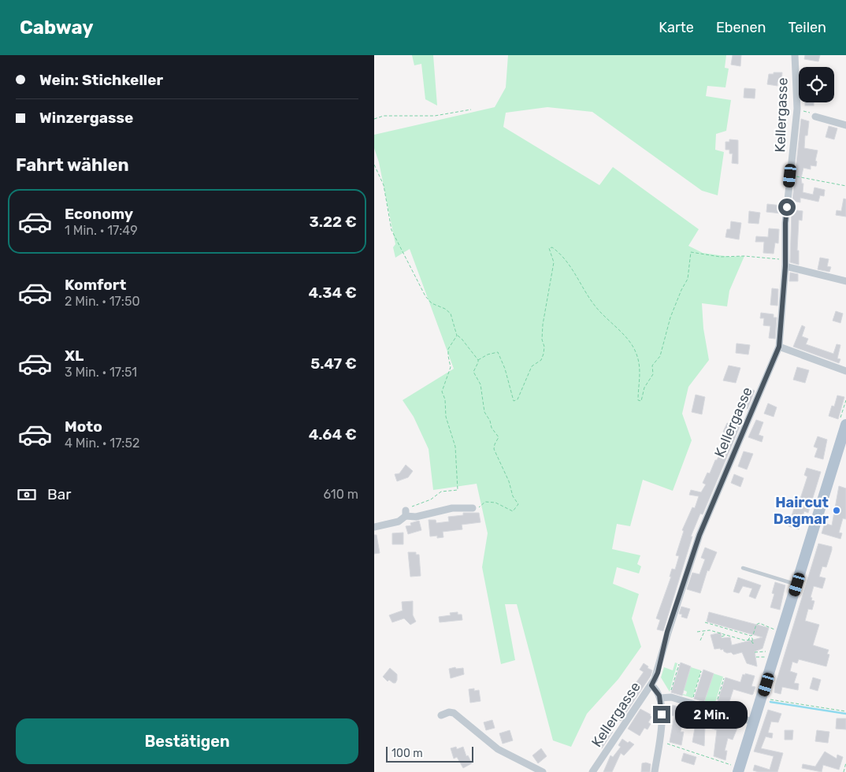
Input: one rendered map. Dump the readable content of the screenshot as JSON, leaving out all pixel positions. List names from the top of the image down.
{
  "streets": {
    "street": ["Kellergasse"]
  },
  "places": ["Haircut Dagmar"],
  "scale_bar": "100 m",
  "page": {
    "header": "Cabway",
    "nav": ["Karte", "Ebenen", "Teilen"],
    "banner": ["Wein: Stichkeller", "Winzergasse"],
    "heading": "Fahrt wählen",
    "list": [
      {
        "name": "Economy",
        "note": "1 Min. · 17:49",
        "value": "3.22 €"
      },
      {
        "name": "Komfort",
        "note": "2 Min. · 17:50",
        "value": "4.34 €"
      },
      {
        "name": "XL",
        "note": "3 Min. · 17:51",
        "value": "5.47 €"
      },
      {
        "name": "Moto",
        "note": "4 Min. · 17:52",
        "value": "4.64 €"
      }
    ],
    "pay": ["Bar", "610 m"],
    "bubble": "2 Min.",
    "buttons": "Bestätigen",
    "scale": "100 m"
  }
}
